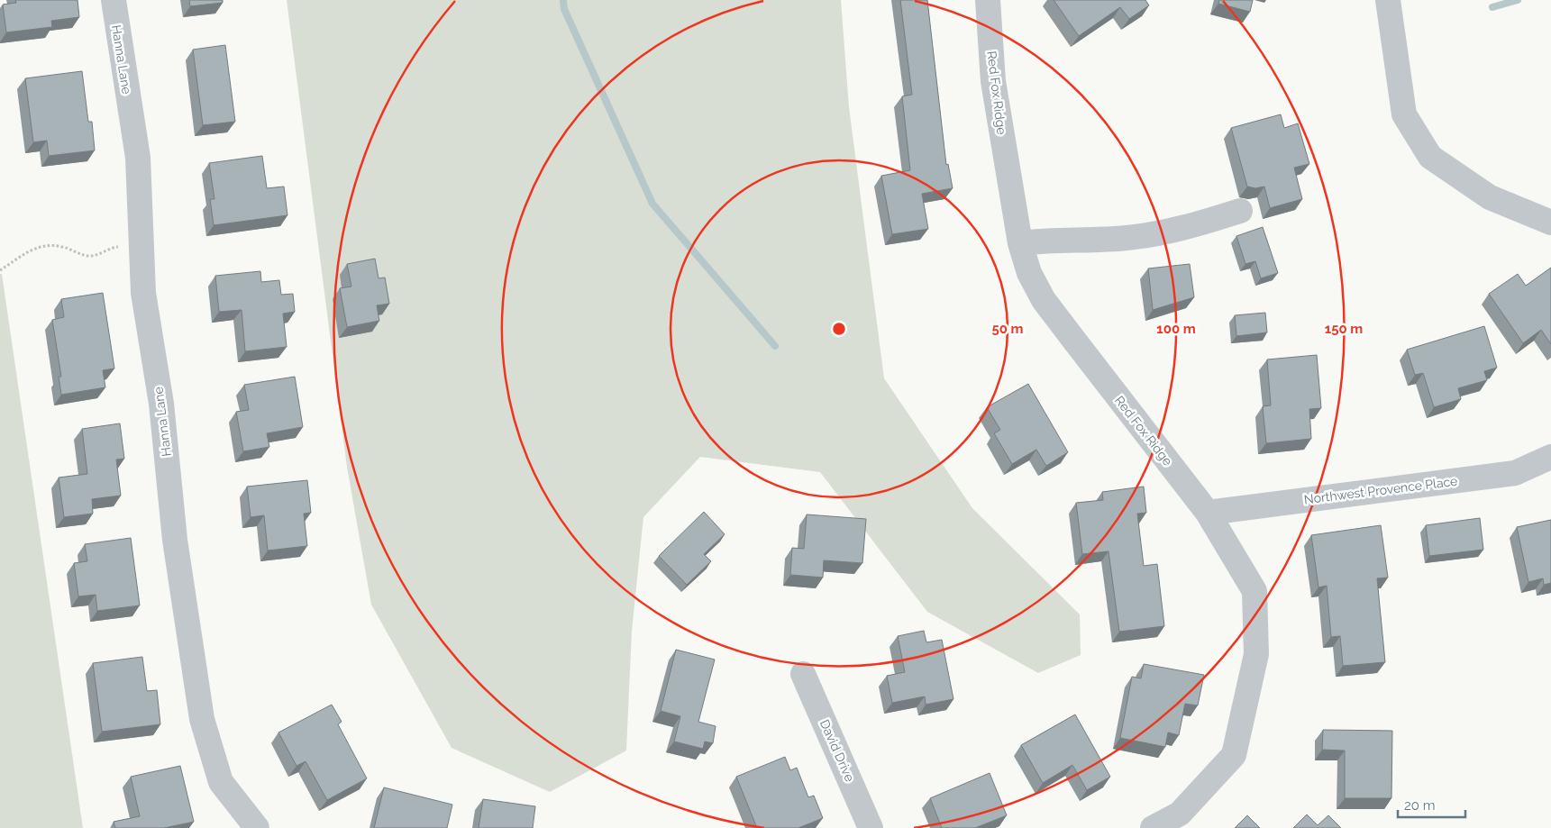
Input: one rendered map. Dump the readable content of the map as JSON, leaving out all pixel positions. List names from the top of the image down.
{
  "streets": {
    "street": [
      "Hanna Lane",
      "Red Fox Ridge",
      "Northwest Provence Place",
      "David Drive"
    ]
  },
  "crossings": [
    ["Red Fox Ridge", "Northwest Provence Place"]
  ],
  "scale_bar": "20 m",
  "rings": ["50 m", "100 m", "150 m"]
}
